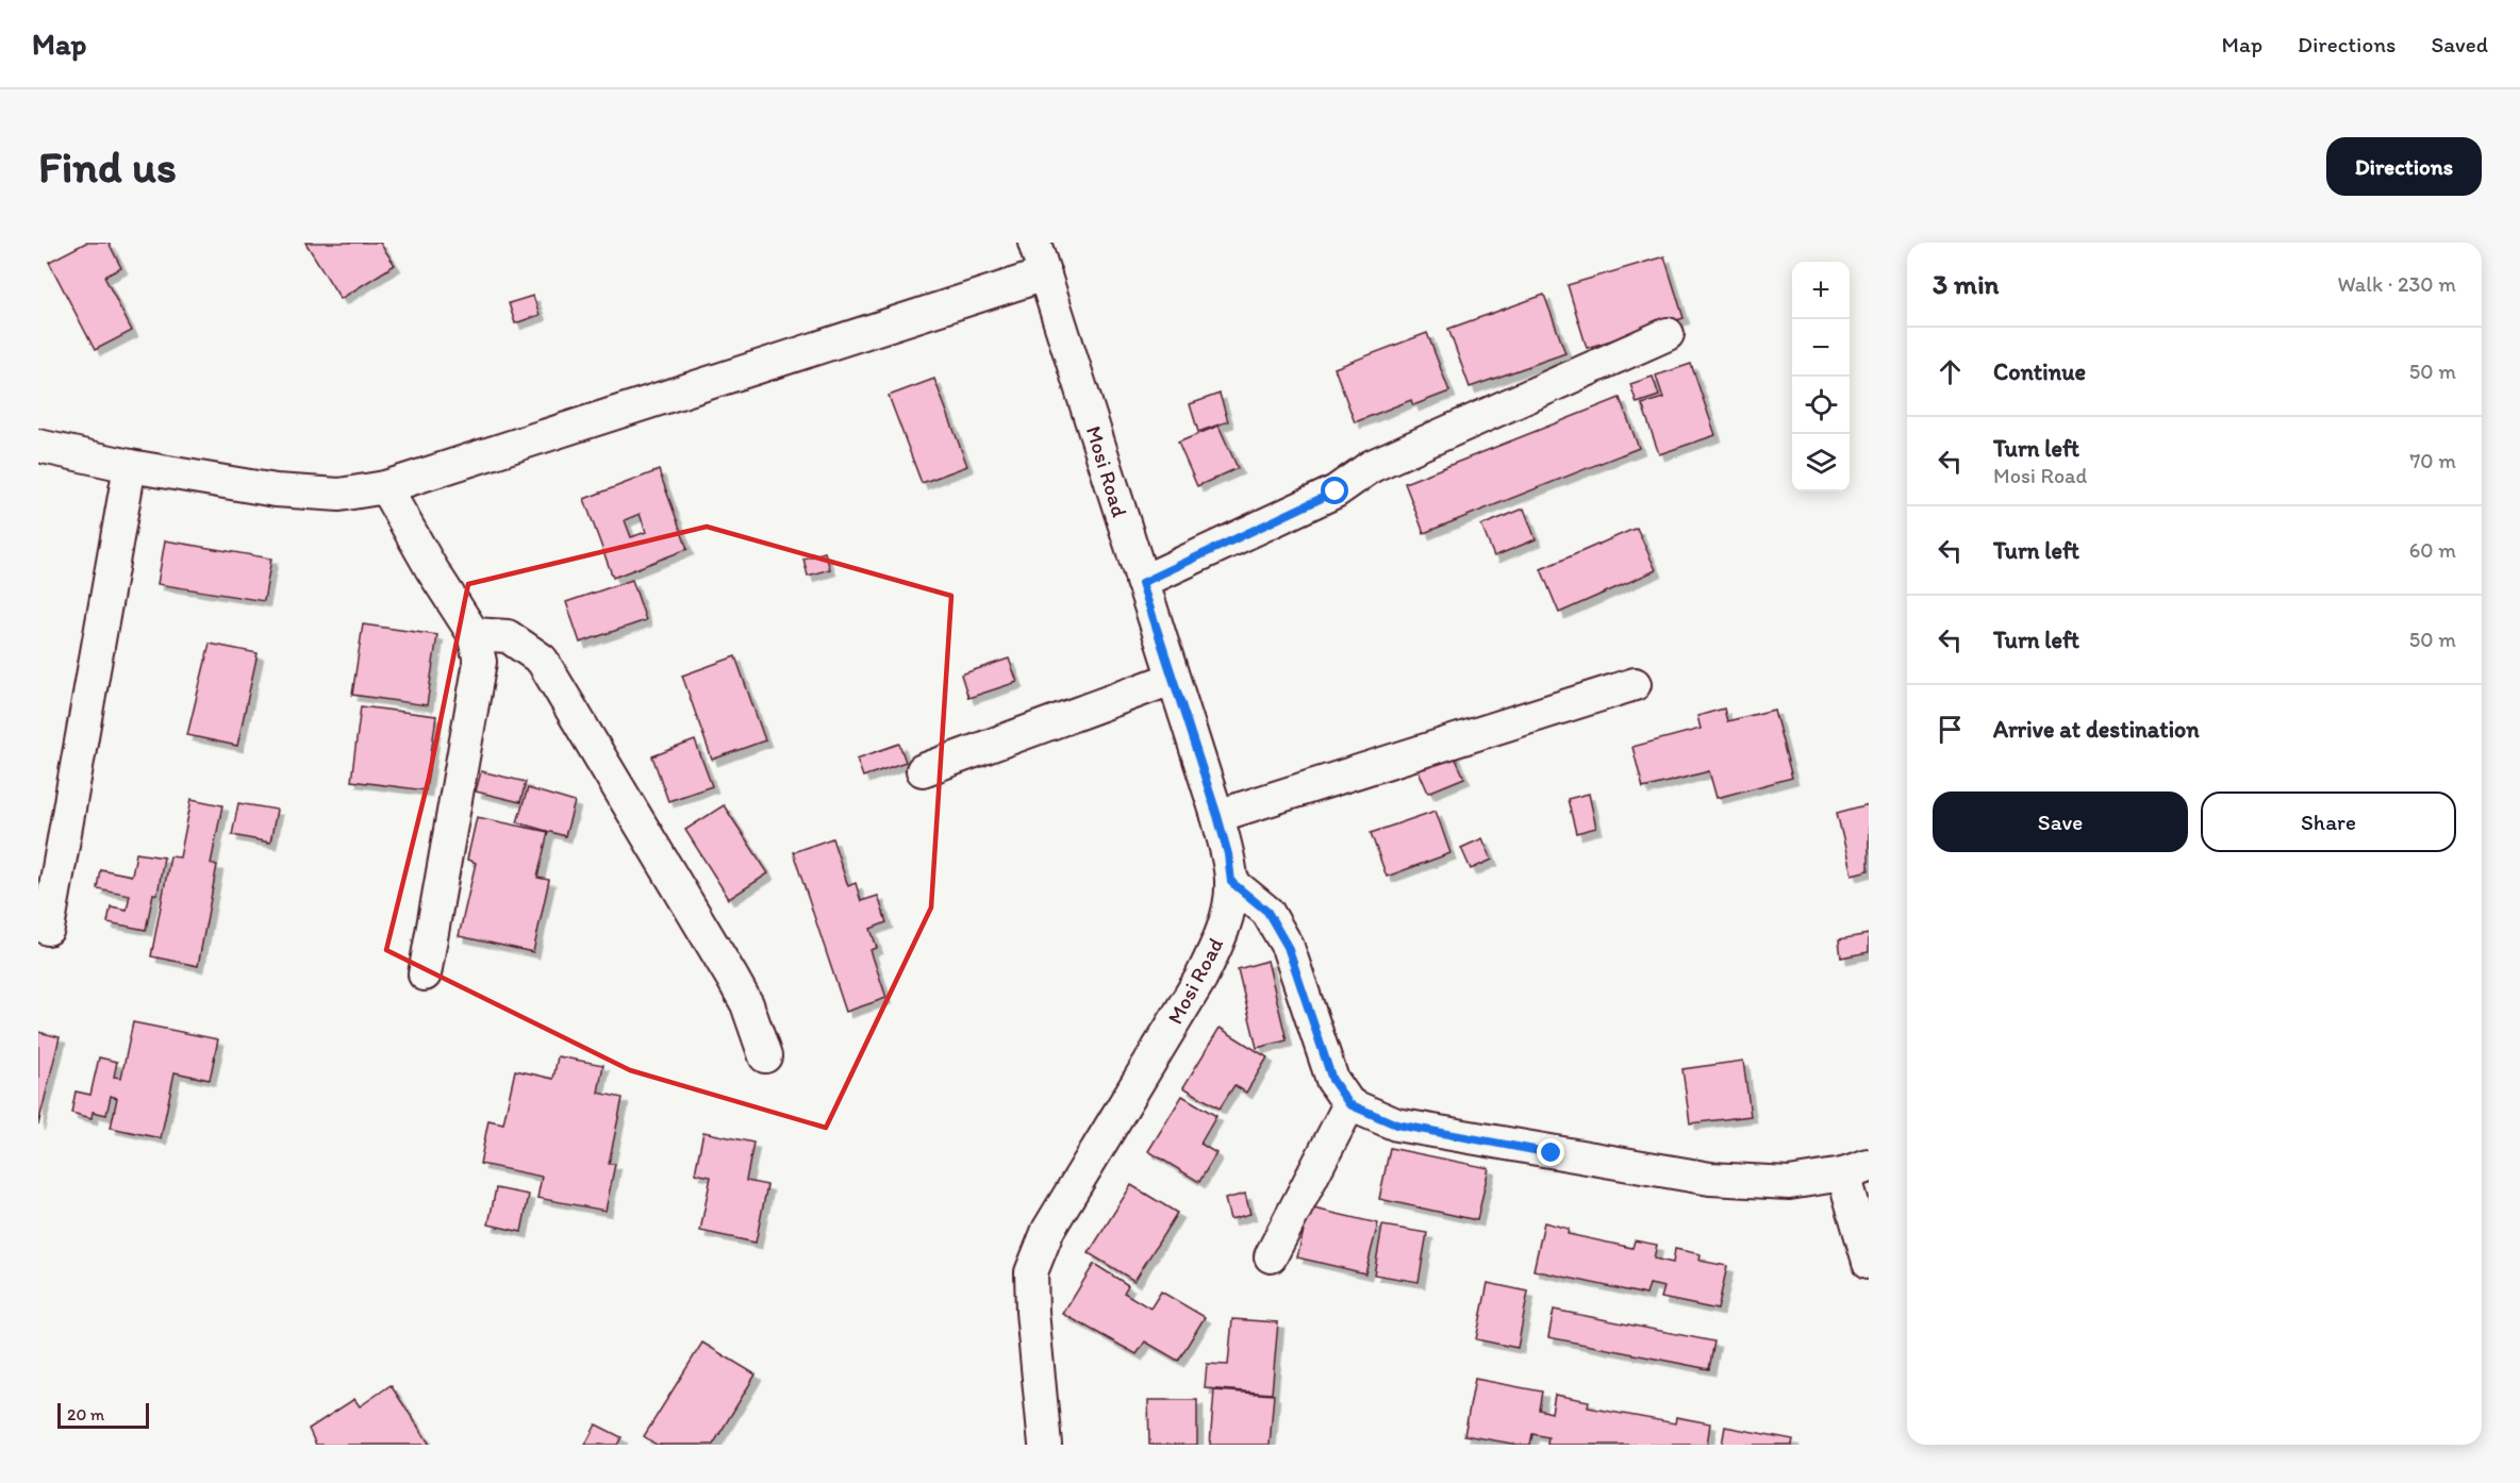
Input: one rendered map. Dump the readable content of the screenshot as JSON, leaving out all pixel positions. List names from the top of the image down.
{
  "streets": {
    "street": ["Mosi Road"]
  },
  "scale_bar": "20 m",
  "page": {
    "header": "Map",
    "nav": ["Map", "Directions", "Saved"],
    "buttons": [
      "Directions",
      ["Save", "Share"]
    ],
    "title": "Find us",
    "heading": ["3 min", "Walk · 230 m"],
    "map_buttons": ["+", "−"],
    "list": [
      ["Continue", "50 m"],
      ["Turn left", "Mosi Road", "70 m"],
      ["Turn left", "60 m"],
      ["Turn left", "50 m"],
      "Arrive at destination"
    ],
    "scale": "20 m"
  }
}
